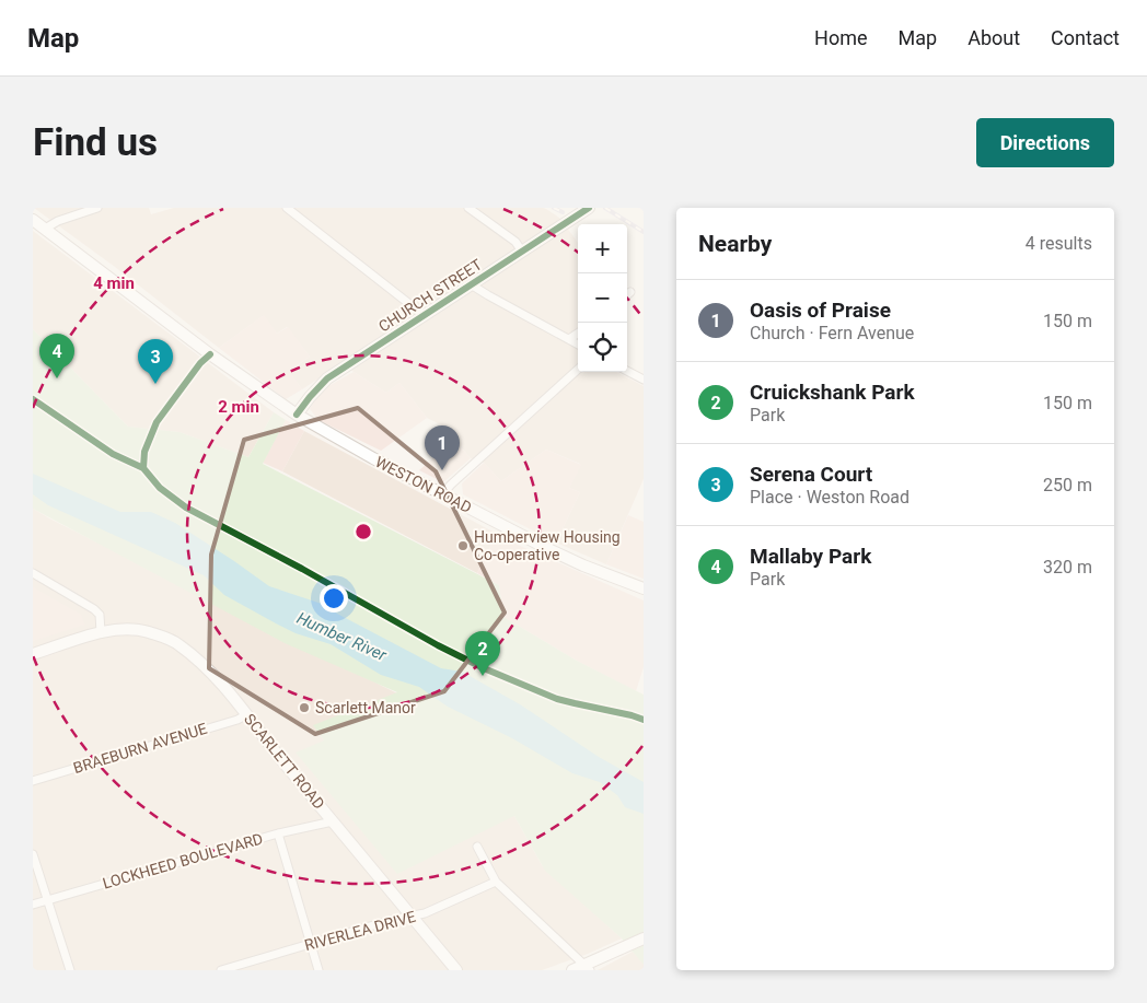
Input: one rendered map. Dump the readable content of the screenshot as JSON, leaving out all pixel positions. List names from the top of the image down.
{
  "streets": {
    "main road": ["CHURCH STREET", "WESTON ROAD", "SCARLETT ROAD"],
    "street": ["BRAEBURN AVENUE", "LOCKHEED BOULEVARD", "RIVERLEA DRIVE"]
  },
  "crossings": [
    ["CHURCH STREET", "WESTON ROAD"],
    ["BRAEBURN AVENUE", "SCARLETT ROAD"],
    ["SCARLETT ROAD", "LOCKHEED BOULEVARD"],
    ["SCARLETT ROAD", "RIVERLEA DRIVE"]
  ],
  "water": ["Humber River"],
  "places": ["Humberview Housing Co-operative", "Scarlett Manor"],
  "page": {
    "header": "Map",
    "nav": [
      "Home",
      "Map",
      "About",
      "Contact"
    ],
    "buttons": "Directions",
    "title": "Find us",
    "heading": ["Nearby", "4 results"],
    "map_buttons": ["+", "−"],
    "list": [
      {
        "mark": "1",
        "name": "Oasis of Praise",
        "note": "Church · Fern Avenue",
        "value": "150 m"
      },
      {
        "mark": "2",
        "name": "Cruickshank Park",
        "note": "Park",
        "value": "150 m"
      },
      {
        "mark": "3",
        "name": "Serena Court",
        "note": "Place · Weston Road",
        "value": "250 m"
      },
      {
        "mark": "4",
        "name": "Mallaby Park",
        "note": "Park",
        "value": "320 m"
      }
    ],
    "pins": [
      "4",
      "3",
      "1",
      "2"
    ]
  },
  "rings": ["4 min", "2 min"]
}
